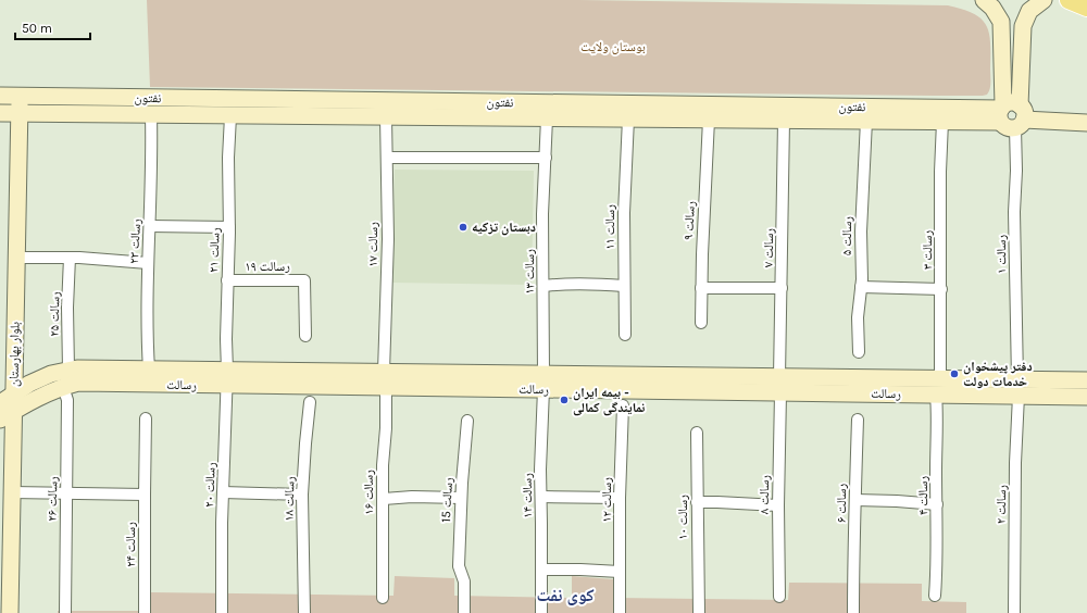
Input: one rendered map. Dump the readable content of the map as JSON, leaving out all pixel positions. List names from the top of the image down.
{
  "streets": {
    "street": [
      "نفتون",
      "رسالت ۹",
      "رسالت ۱۱",
      "رسالت ۵",
      "رسالت ۲۳",
      "رسالت ۱۷",
      "رسالت ۷",
      "رسالت ۲۱",
      "رسالت ۳",
      "رسالت ۱",
      "رسالت ۱۹",
      "رسالت ۱۳",
      "رسالت ۲۵",
      "بلوار بهارستان",
      "رسالت",
      "رسالت ٢٠",
      "رسالت ۱۶",
      "رسالت ۸",
      "رسالت ۱۴",
      "رسالت ۴",
      "رسالت ۲۶",
      "رسالت ۱۸",
      "رسالت 15",
      "رسالت ۱۲",
      "رسالت ۶",
      "رسالت ۲",
      "رسالت ۱۰",
      "رسالت ۲۴"
    ]
  },
  "crossings": [
    ["نفتون", "رسالت ۹"],
    ["نفتون", "رسالت ۱۱"],
    ["نفتون", "رسالت ۵"],
    ["نفتون", "رسالت ۲۳"],
    ["نفتون", "رسالت ۱۷"],
    ["نفتون", "رسالت ۷"],
    ["نفتون", "رسالت ۲۱"],
    ["نفتون", "رسالت ۳"],
    ["نفتون", "رسالت ۱"],
    ["نفتون", "رسالت ۱۳"],
    ["نفتون", "بلوار بهارستان"],
    ["رسالت ۲۳", "رسالت"],
    ["رسالت ۱۷", "رسالت"],
    ["رسالت ۱۷", "رسالت ۱۶"],
    ["رسالت ۷", "رسالت"],
    ["رسالت ۷", "رسالت ۸"],
    ["رسالت ۲۱", "رسالت ۱۹"],
    ["رسالت ۲۱", "رسالت"],
    ["رسالت ۲۱", "رسالت ٢٠"],
    ["رسالت ۳", "رسالت"],
    ["رسالت ۱", "رسالت"],
    ["رسالت ۱", "رسالت ۲"],
    ["رسالت ۱۳", "رسالت"],
    ["رسالت ۱۳", "رسالت ۱۴"],
    ["رسالت ۲۵", "رسالت"],
    ["بلوار بهارستان", "رسالت"],
    ["رسالت", "رسالت ٢٠"],
    ["رسالت", "رسالت ۱۶"],
    ["رسالت", "رسالت ۸"],
    ["رسالت", "رسالت ۱۴"],
    ["رسالت", "رسالت ۴"],
    ["رسالت", "رسالت ۲۶"],
    ["رسالت", "رسالت ۲"]
  ],
  "districts": ["کوی نفت"],
  "parks": ["بوستان ولایت"],
  "places": ["دبستان تزکیه", "دفتر پیشخوان خدمات دولت", "بیمه ایران - نمایندگى کمالى"],
  "scale_bar": "50 m"
}
